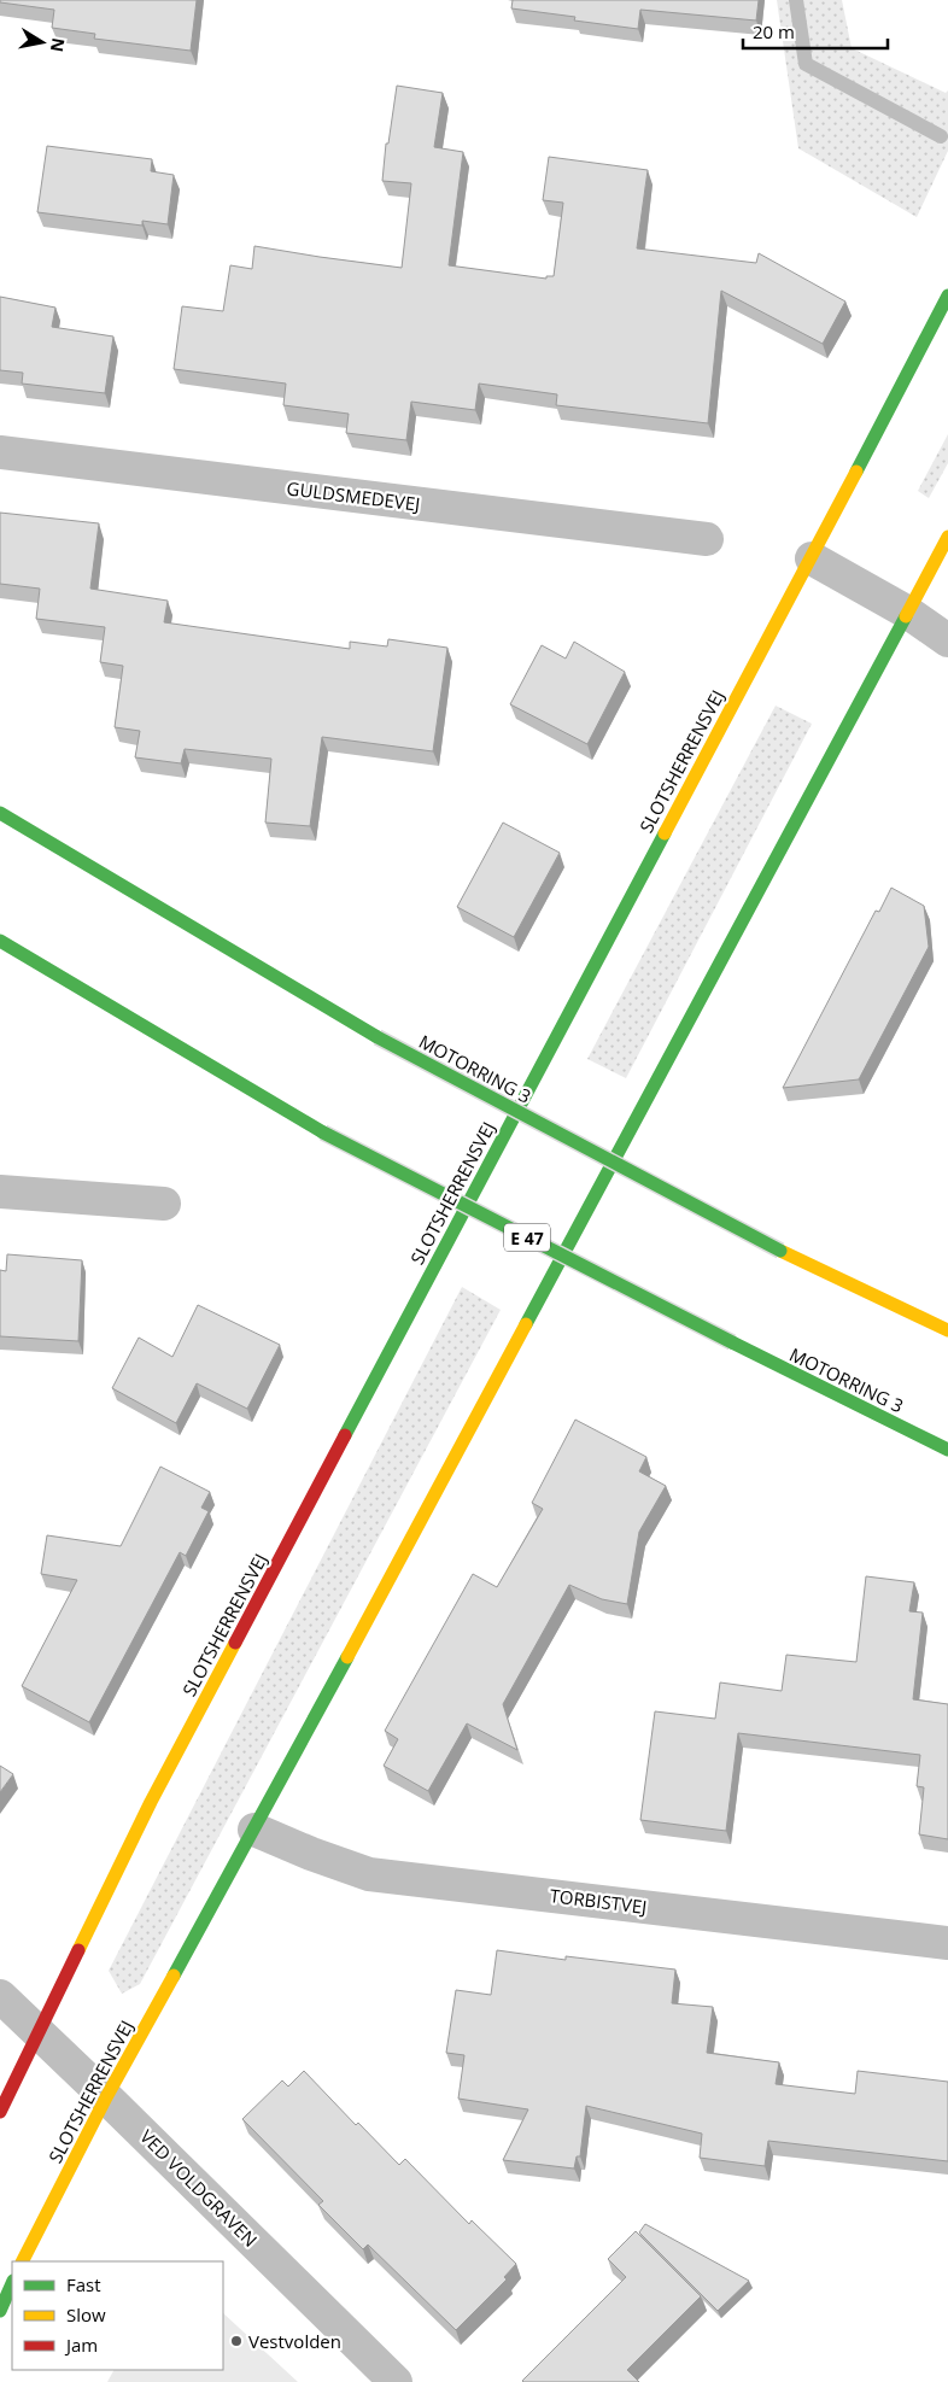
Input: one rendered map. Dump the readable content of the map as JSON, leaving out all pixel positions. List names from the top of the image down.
{
  "streets": {
    "main road": ["SLOTSHERRENSVEJ", "MOTORRING 3", "E 47"],
    "street": ["GULDSMEDEVEJ", "TORBISTVEJ", "VED VOLDGRAVEN"]
  },
  "crossings": [
    ["SLOTSHERRENSVEJ", "TORBISTVEJ"],
    ["SLOTSHERRENSVEJ", "VED VOLDGRAVEN"]
  ],
  "places": ["Vestvolden"],
  "legend": ["Fast", "Slow", "Jam"],
  "scale_bar": "20 m",
  "north": "right"
}
